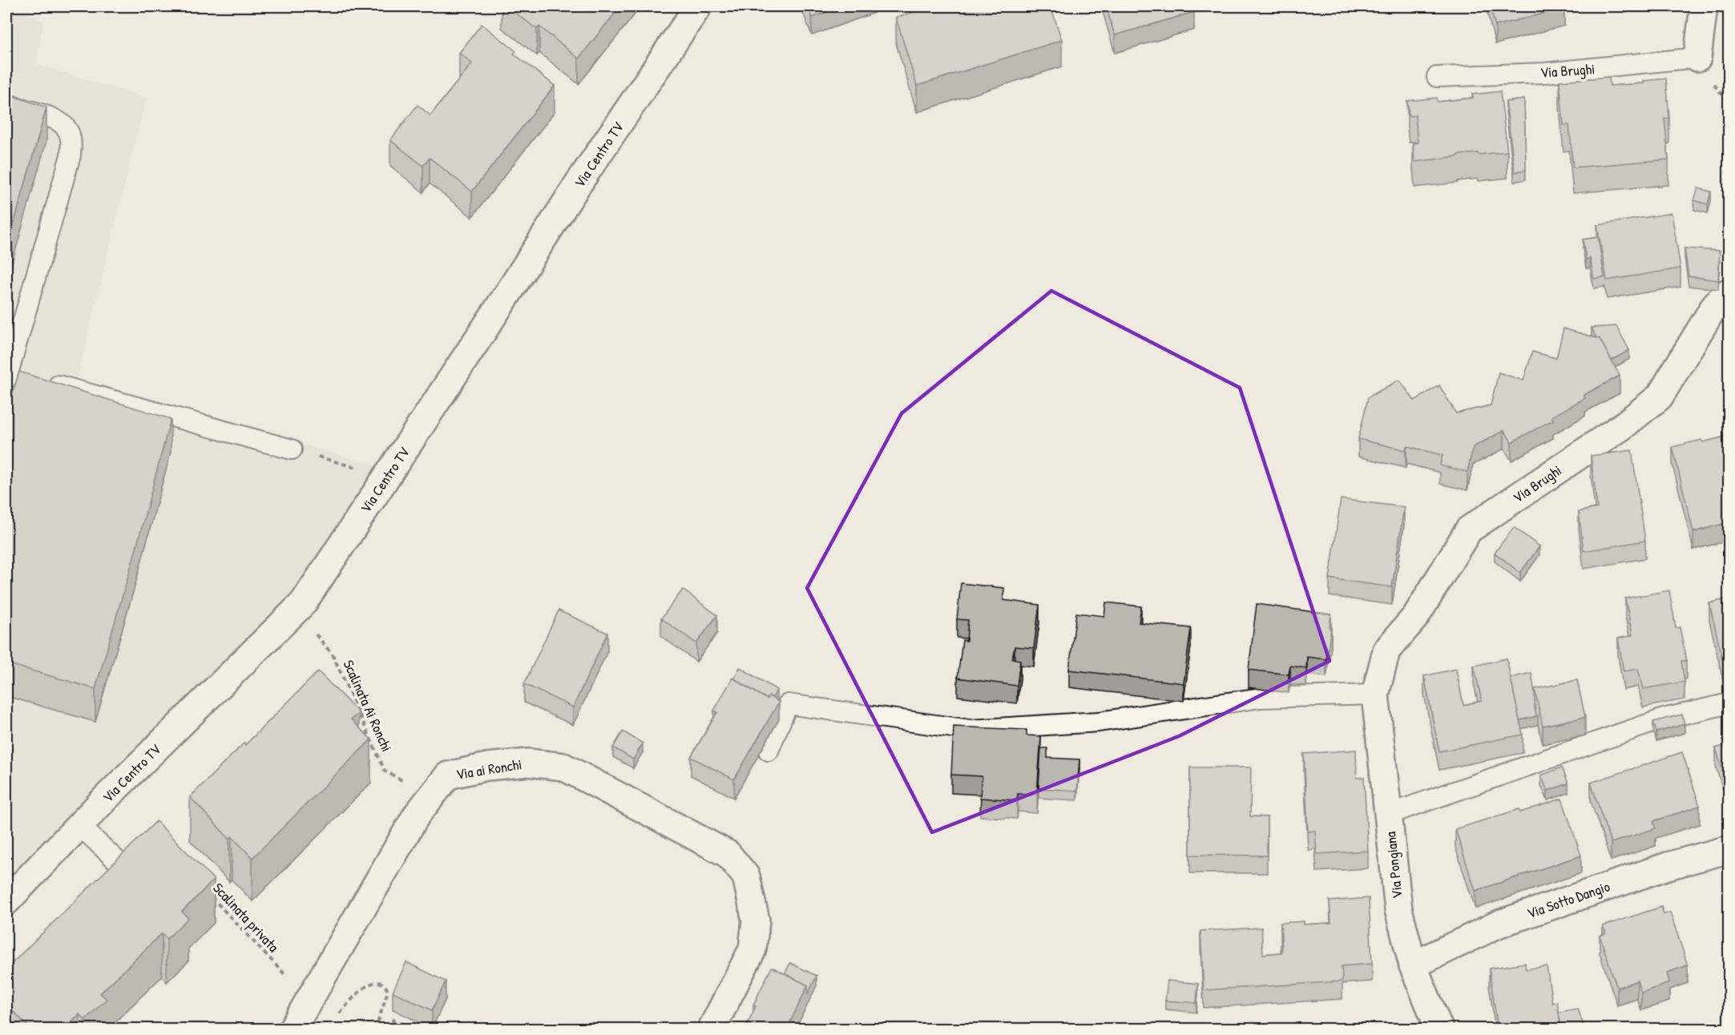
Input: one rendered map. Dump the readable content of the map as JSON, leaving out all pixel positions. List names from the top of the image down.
{
  "streets": {
    "street": [
      "Via Brughi",
      "Via Centro TV",
      "Via ai Ronchi",
      "Via Pongiana",
      "Via Sotto Dangio"
    ],
    "path": ["Scalinata Ai Ronchi", "Scalinata privata"]
  },
  "crossings": [
    ["Via Brughi", "Via Pongiana"],
    ["Via Centro TV", "Scalinata Ai Ronchi"],
    ["Scalinata Ai Ronchi", "Via ai Ronchi"],
    ["Via ai Ronchi", "Scalinata privata"],
    ["Via Pongiana", "Via Sotto Dangio"]
  ]
}
